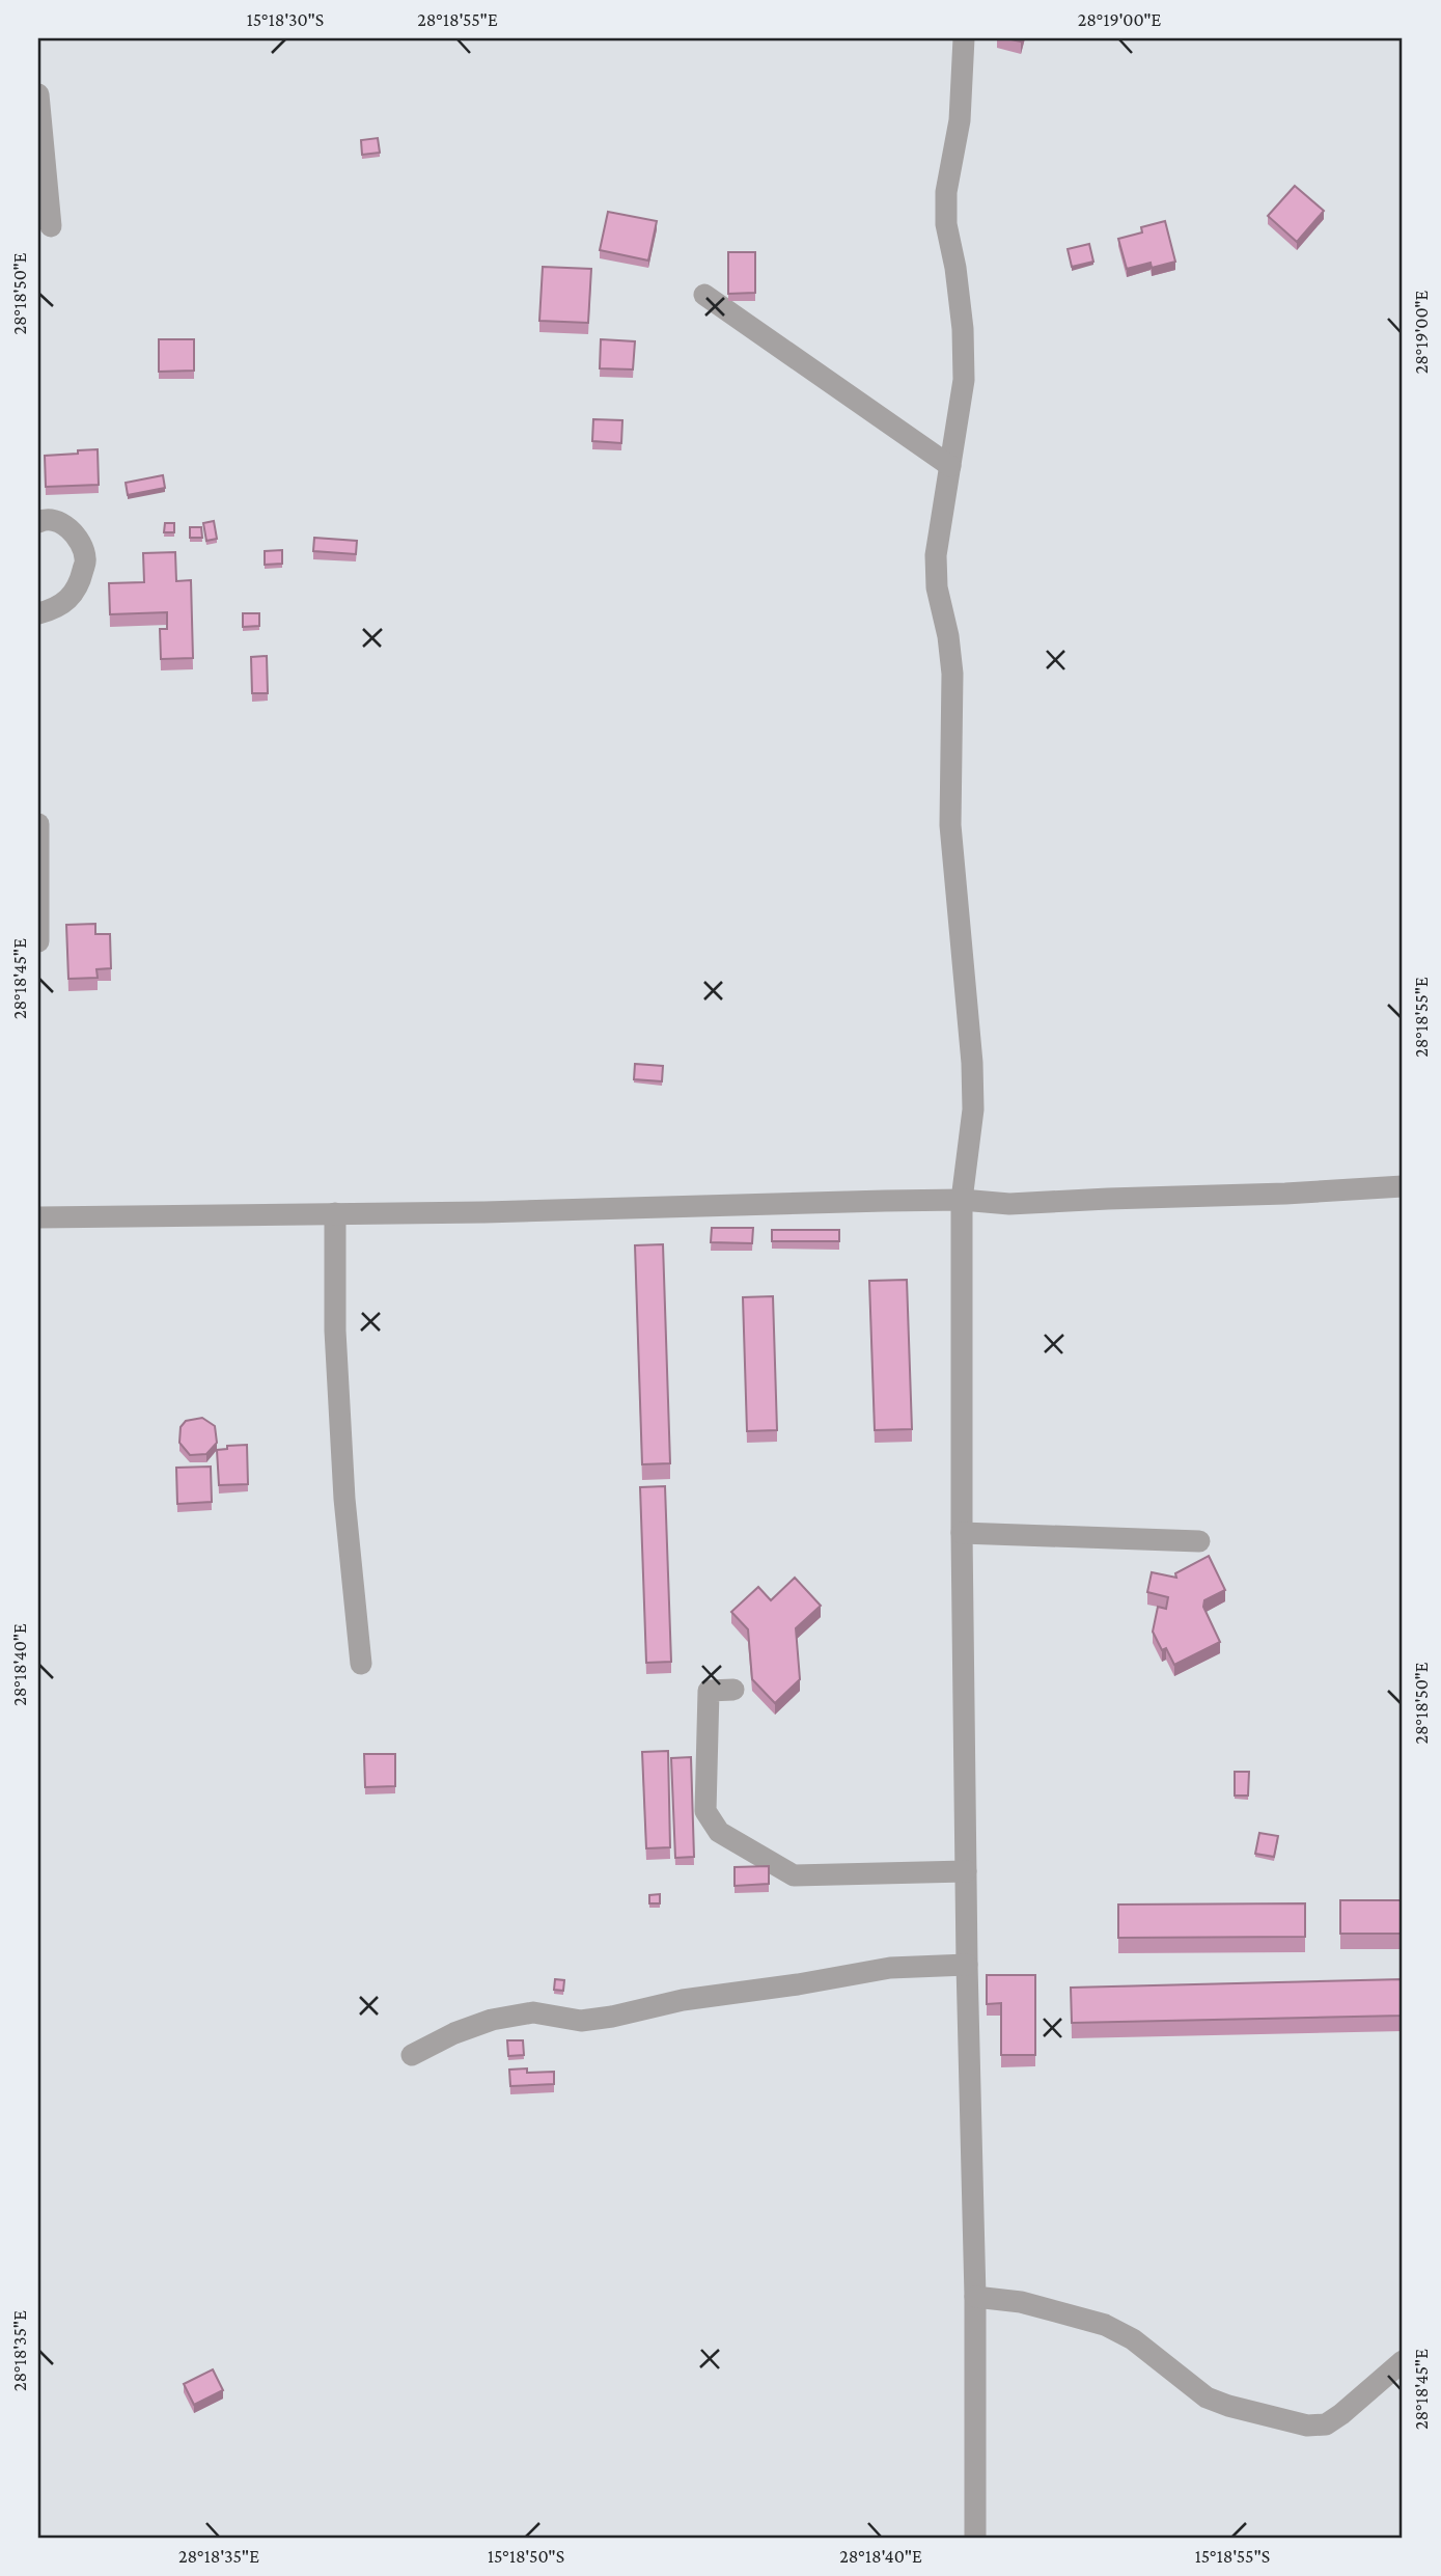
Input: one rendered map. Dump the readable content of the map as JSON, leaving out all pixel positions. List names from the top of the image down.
{
  "coordinates": [
    "15°18'30\"S",
    "28°18'55\"E",
    "28°19'00\"E",
    "28°18'50\"E",
    "28°18'45\"E",
    "28°18'40\"E",
    "28°18'35\"E",
    "15°18'50\"S",
    "15°18'55\"S"
  ]
}
